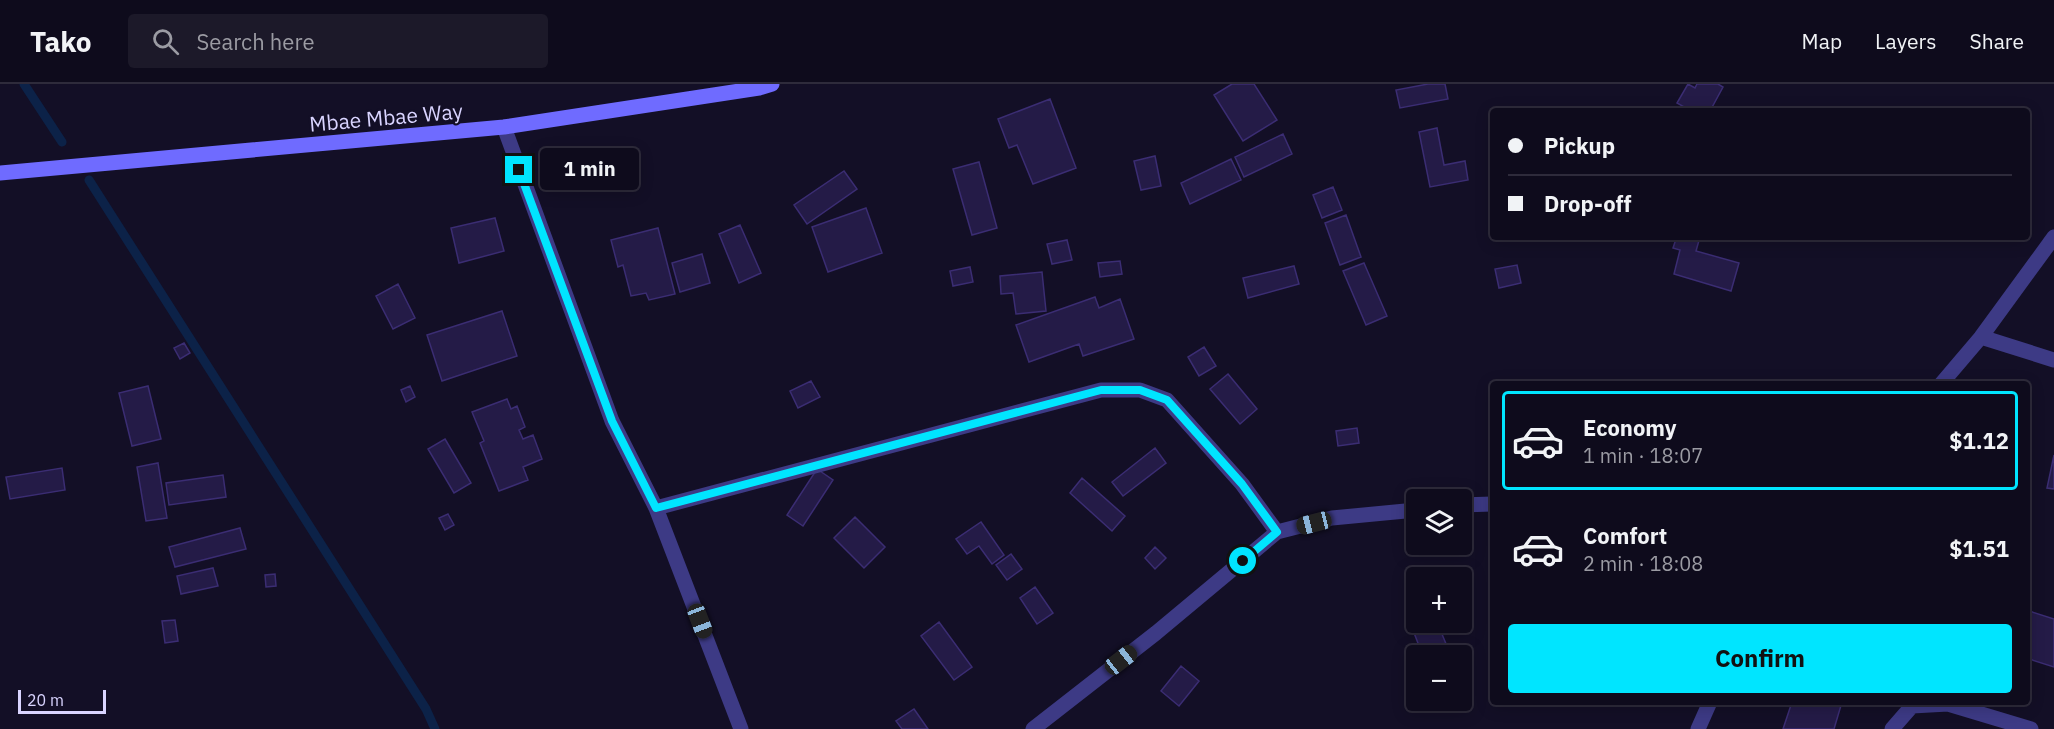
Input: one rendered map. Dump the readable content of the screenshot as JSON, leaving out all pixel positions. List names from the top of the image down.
{
  "streets": {
    "street": ["Mbae Mbae Way"]
  },
  "scale_bar": "20 m",
  "page": {
    "header": "Tako",
    "search": "Search here",
    "nav": ["Map", "Layers", "Share"],
    "banner": ["Pickup", "Drop-off"],
    "bubble": "1 min",
    "list": [
      {
        "name": "Economy",
        "note": "1 min · 18:07",
        "value": "$1.12"
      },
      {
        "name": "Comfort",
        "note": "2 min · 18:08",
        "value": "$1.51"
      }
    ],
    "map_buttons": ["+", "−"],
    "buttons": "Confirm",
    "scale": "20 m"
  }
}
